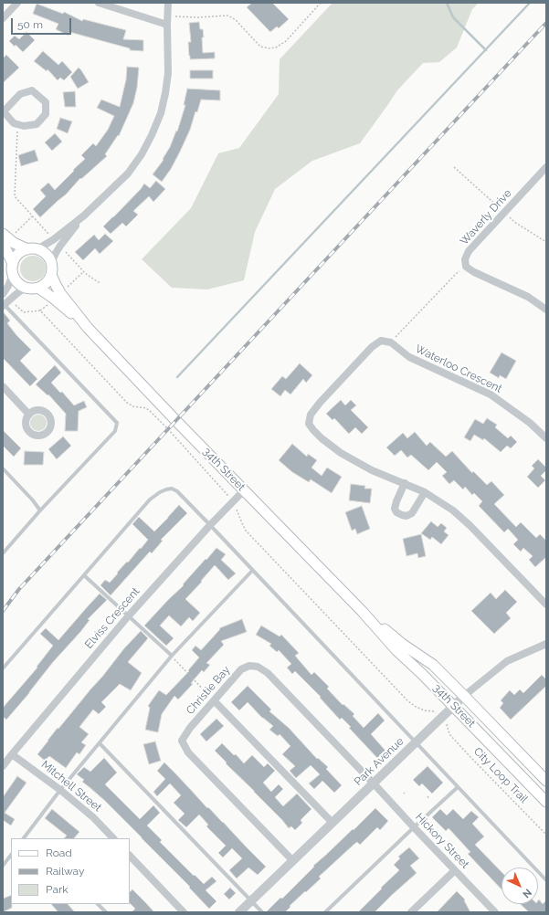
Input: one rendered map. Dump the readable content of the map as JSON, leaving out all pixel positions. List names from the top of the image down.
{
  "streets": {
    "main road": ["34th Street"],
    "street": [
      "Waverly Drive",
      "Waterloo Crescent",
      "Elviss Crescent",
      "Christie Bay",
      "Park Avenue",
      "Mitchell Street",
      "Hickory Street"
    ],
    "path": ["City Loop Trail"]
  },
  "crossings": [
    ["34th Street", "Elviss Crescent"],
    ["34th Street", "Park Avenue"],
    ["Elviss Crescent", "Mitchell Street"],
    ["Christie Bay", "Park Avenue"],
    ["Christie Bay", "Hickory Street"],
    ["Park Avenue", "Hickory Street"]
  ],
  "legend": ["Road", "Railway", "Park"],
  "scale_bar": "50 m",
  "north": "bottom right"
}
